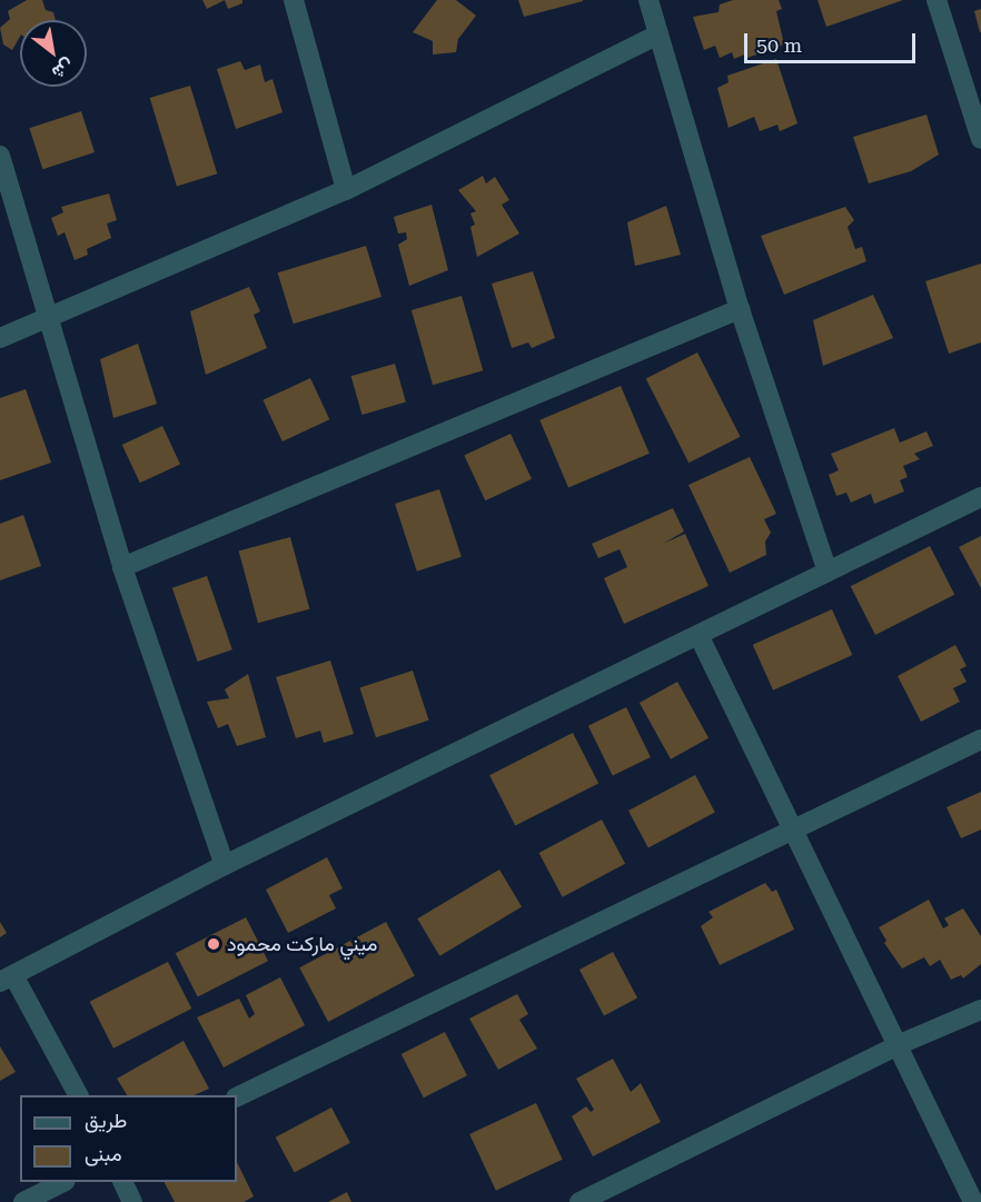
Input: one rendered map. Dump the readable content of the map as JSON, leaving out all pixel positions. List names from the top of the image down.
{
  "places": ["ميني ماركت محمود"],
  "legend": ["طريق", "مبنى"],
  "scale_bar": "50 m",
  "north": "bottom right"
}
